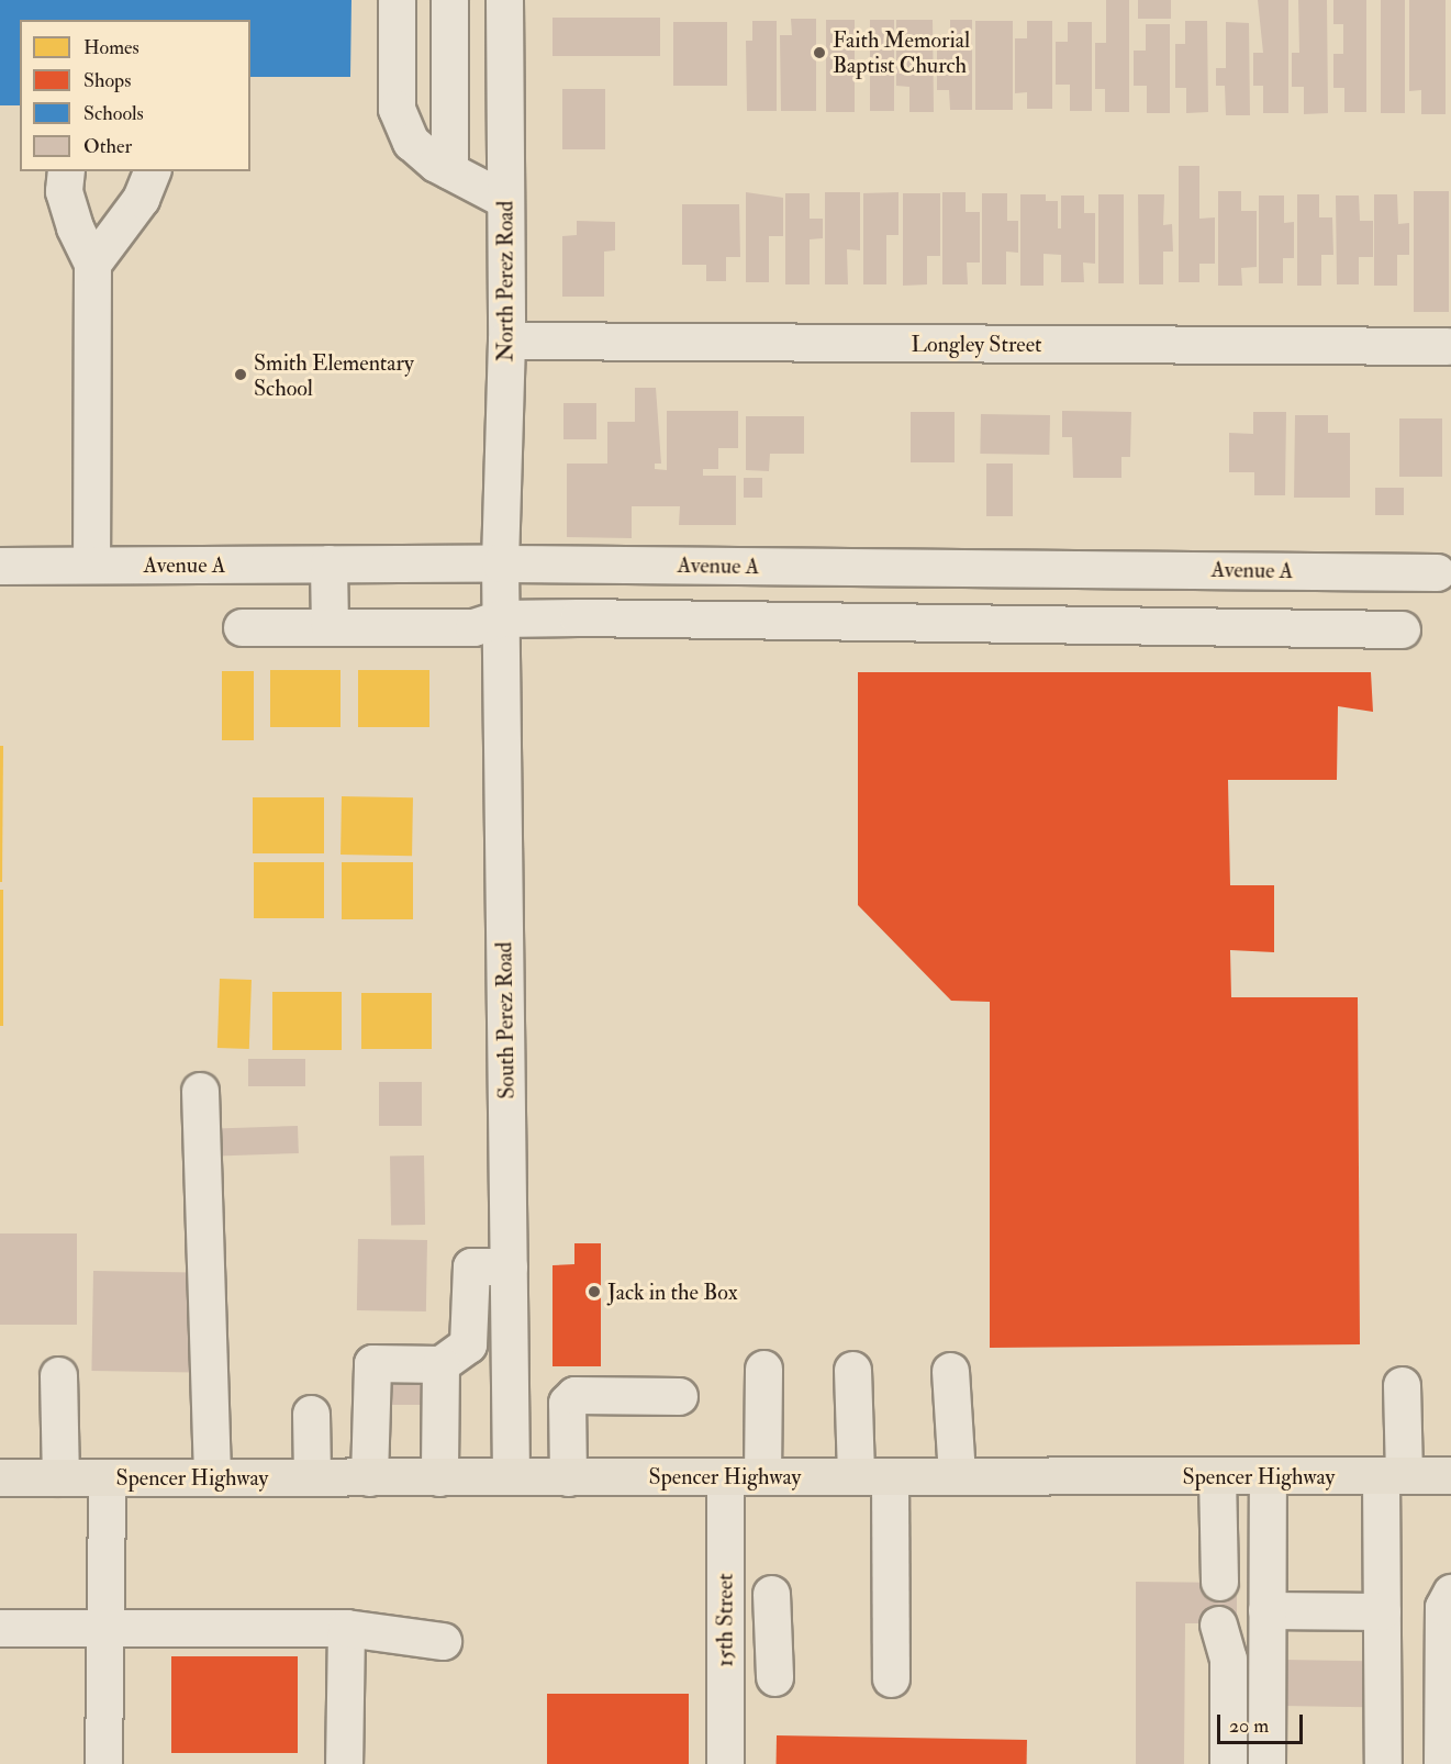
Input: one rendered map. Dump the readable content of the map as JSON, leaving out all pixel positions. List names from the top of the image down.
{
  "streets": {
    "main road": ["Spencer Highway"],
    "street": [
      "North Perez Road",
      "Longley Street",
      "Avenue A",
      "South Perez Road",
      "15th Street"
    ]
  },
  "crossings": [
    ["North Perez Road", "Longley Street"],
    ["North Perez Road", "Avenue A"],
    ["North Perez Road", "South Perez Road"],
    ["Avenue A", "South Perez Road"],
    ["South Perez Road", "Spencer Highway"],
    ["Spencer Highway", "15th Street"]
  ],
  "places": ["Faith Memorial Baptist Church", "Smith Elementary School", "Jack in the Box"],
  "legend": [
    "Homes",
    "Shops",
    "Schools",
    "Other"
  ],
  "scale_bar": "20 m"
}
